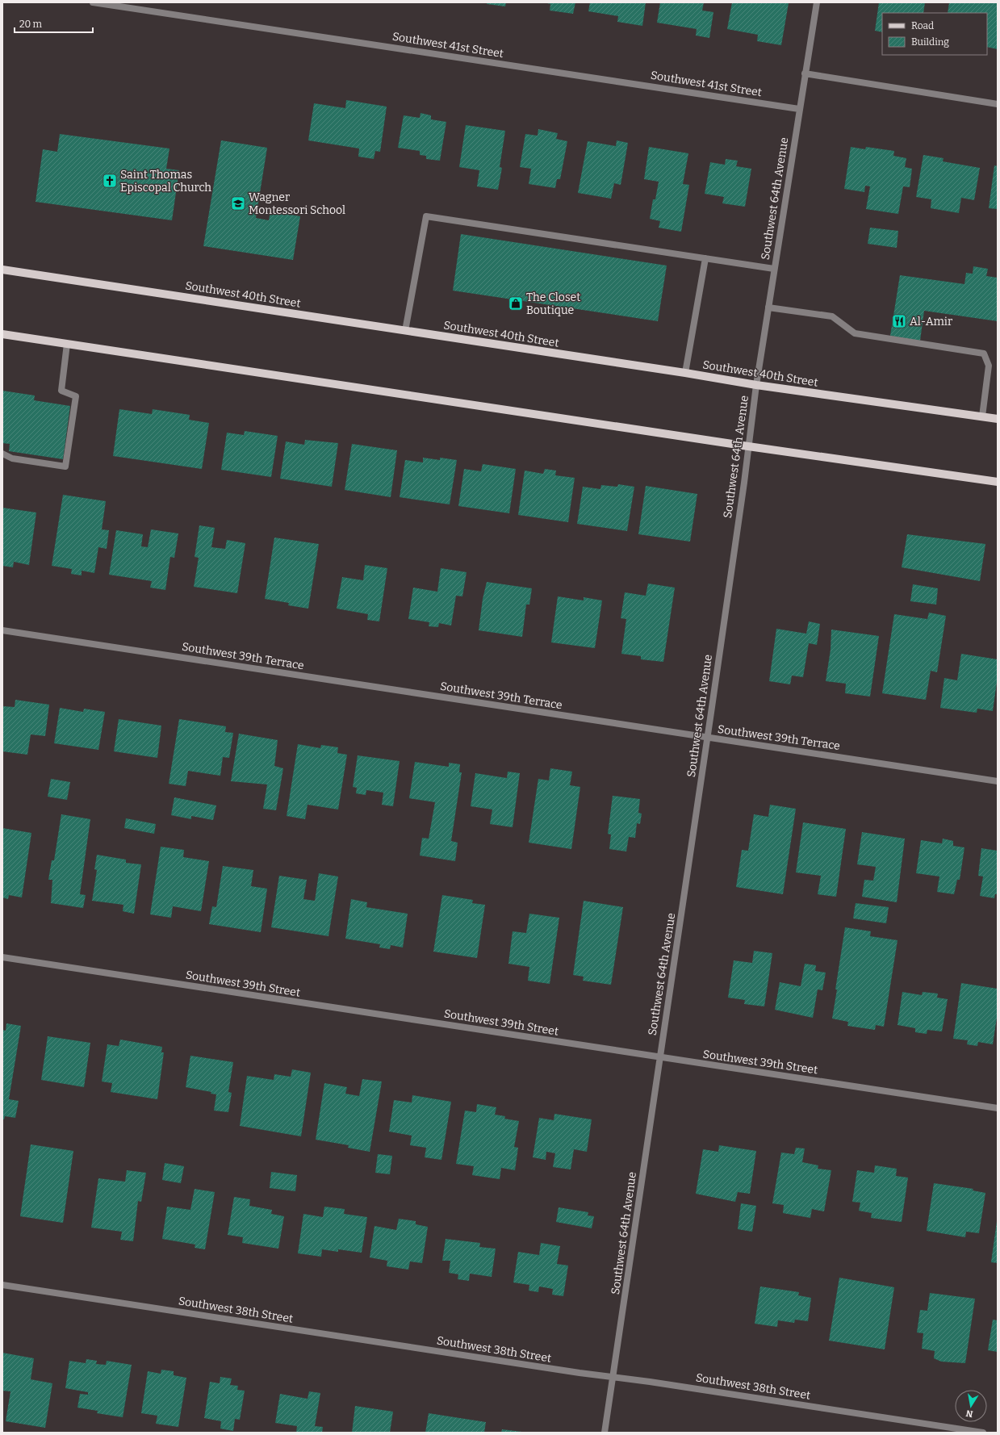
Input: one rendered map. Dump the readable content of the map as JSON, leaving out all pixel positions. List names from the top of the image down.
{
  "streets": {
    "main road": ["Southwest 40th Street"],
    "street": [
      "Southwest 41st Street",
      "Southwest 64th Avenue",
      "Southwest 39th Terrace",
      "Southwest 39th Street",
      "Southwest 38th Street"
    ]
  },
  "crossings": [
    ["Southwest 41st Street", "Southwest 64th Avenue"],
    ["Southwest 64th Avenue", "Southwest 40th Street"],
    ["Southwest 64th Avenue", "Southwest 39th Terrace"],
    ["Southwest 64th Avenue", "Southwest 39th Street"],
    ["Southwest 64th Avenue", "Southwest 38th Street"]
  ],
  "places": {
    "church": ["Saint Thomas Episcopal Church"],
    "school or university": ["Wagner Montessori School"],
    "shop": ["The Closet Boutique"],
    "restaurant": ["Al-Amir"]
  },
  "legend": ["Road", "Building"],
  "scale_bar": "20 m",
  "north": "bottom"
}
